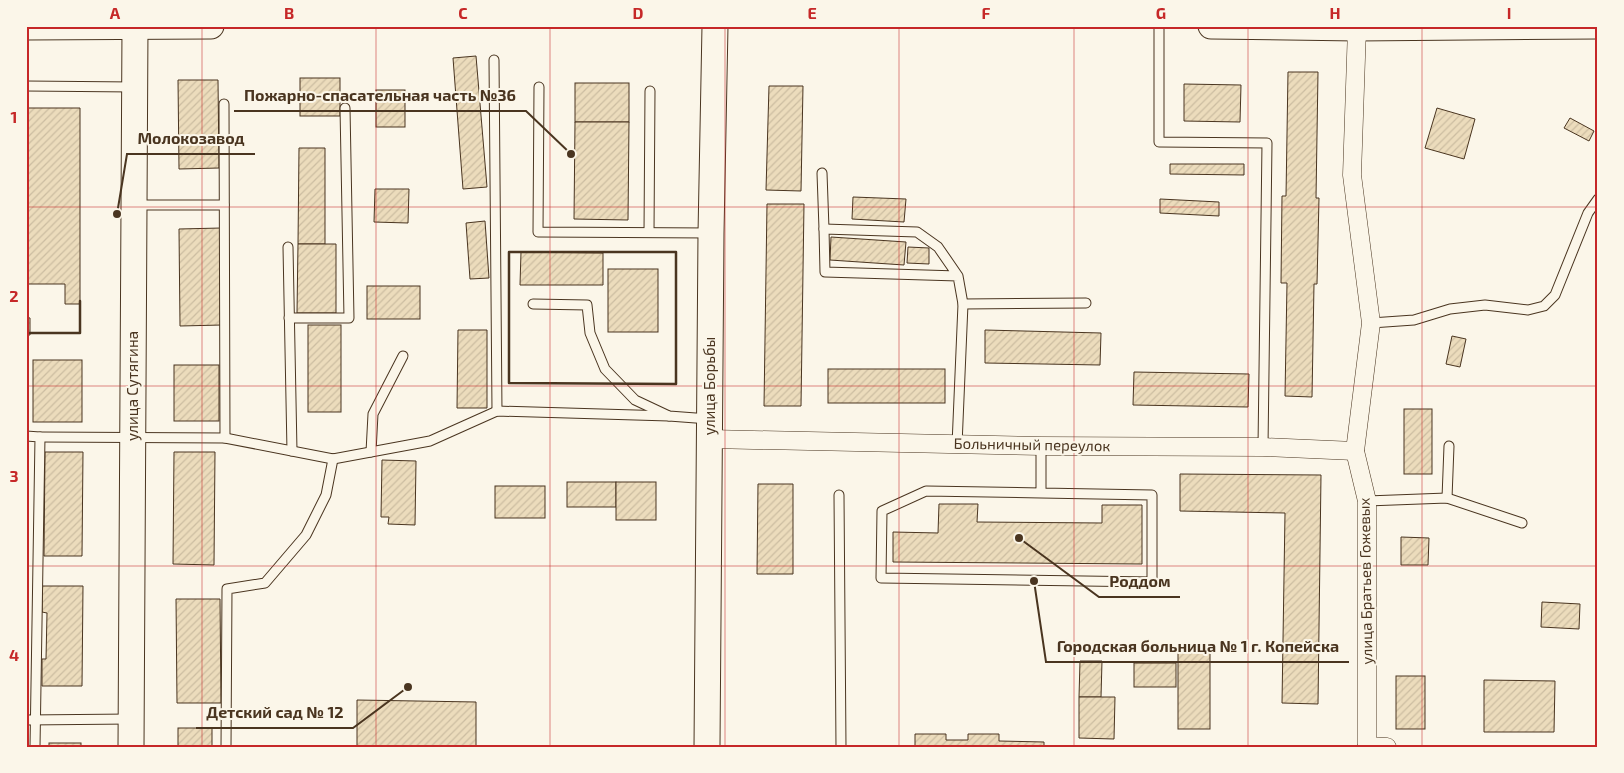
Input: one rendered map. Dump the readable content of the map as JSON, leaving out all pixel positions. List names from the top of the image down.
{
  "streets": {
    "street": [
      "улица Сутягина",
      "улица Борьбы",
      "Больничный переулок",
      "улица Братьев Гожевых"
    ]
  },
  "crossings": [
    ["улица Борьбы", "Больничный переулок"],
    ["Больничный переулок", "улица Братьев Гожевых"]
  ],
  "places": [
    "Пожарно-спасательная часть №36",
    "Молокозавод",
    "Роддом",
    "Городская больница № 1 г. Копейска",
    "Детский сад № 12"
  ],
  "grid": {
    "columns": [
      "A",
      "B",
      "C",
      "D",
      "E",
      "F",
      "G",
      "H",
      "I"
    ],
    "rows": [
      "1",
      "2",
      "3",
      "4"
    ]
  }
}
